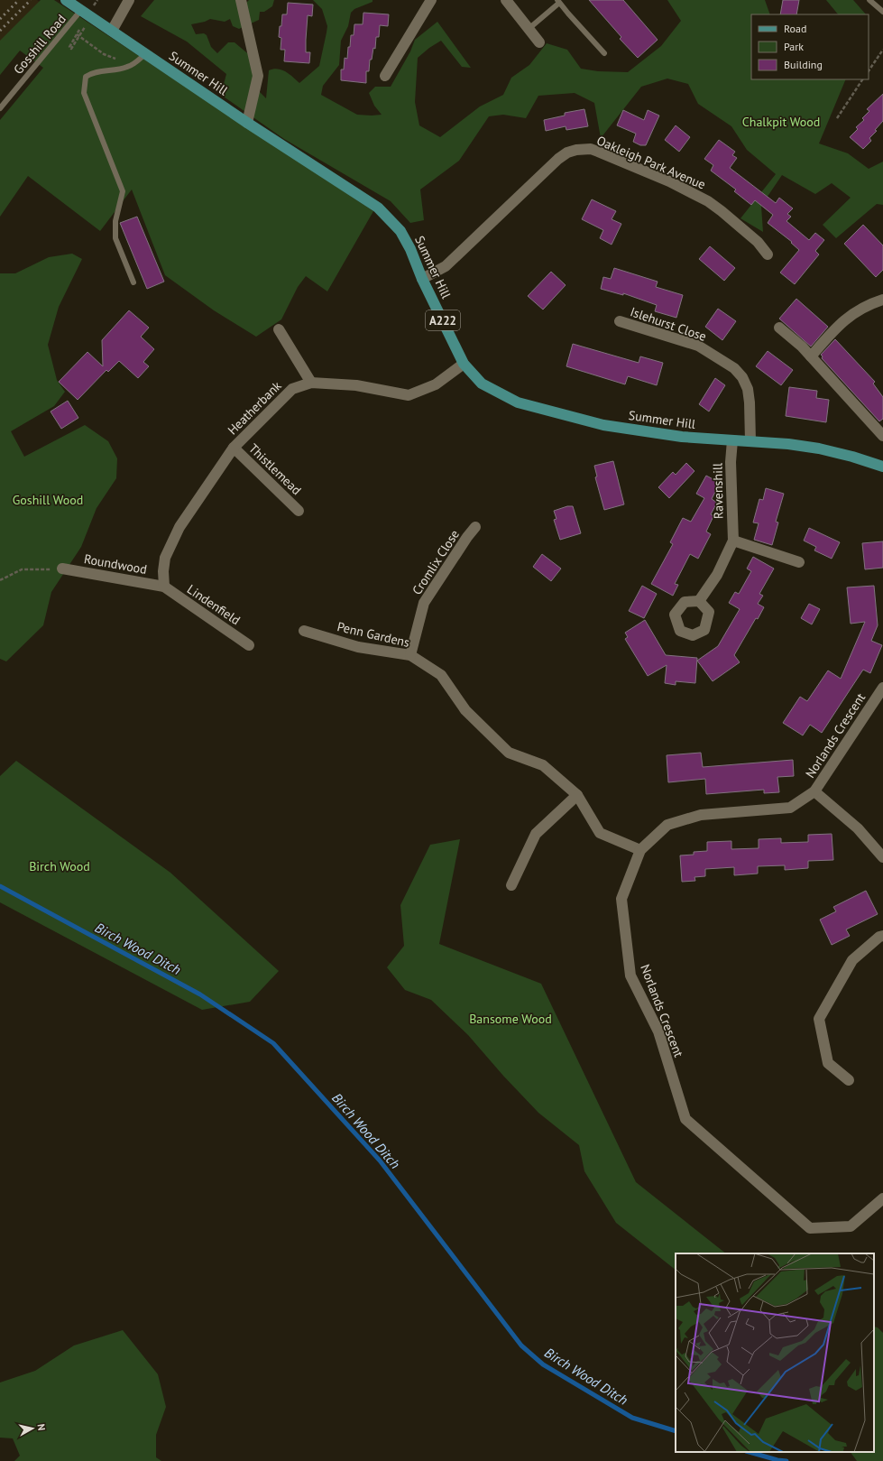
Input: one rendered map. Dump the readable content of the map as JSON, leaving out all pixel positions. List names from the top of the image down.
{
  "streets": {
    "main road": ["Summer Hill", "A222"],
    "street": [
      "Oakleigh Park Avenue",
      "Islehurst Close",
      "Heatherbank",
      "Thistlemead",
      "Ravenshill",
      "Cromlix Close",
      "Roundwood",
      "Lindenfield",
      "Penn Gardens",
      "Norlands Crescent"
    ],
    "lane": ["Gosshill Road"]
  },
  "crossings": [
    ["Gosshill Road", "Summer Hill"],
    ["Summer Hill", "Oakleigh Park Avenue"],
    ["Summer Hill", "Islehurst Close"],
    ["Summer Hill", "Heatherbank"],
    ["Summer Hill", "Ravenshill"],
    ["Heatherbank", "Thistlemead"],
    ["Heatherbank", "Roundwood"],
    ["Heatherbank", "Lindenfield"],
    ["Cromlix Close", "Penn Gardens"],
    ["Roundwood", "Lindenfield"],
    ["Penn Gardens", "Norlands Crescent"]
  ],
  "water": ["Birch Wood Ditch"],
  "parks": [
    "Chalkpit Wood",
    "Goshill Wood",
    "Birch Wood",
    "Bansome Wood"
  ],
  "legend": ["Road", "Park", "Building"],
  "north": "right"
}
